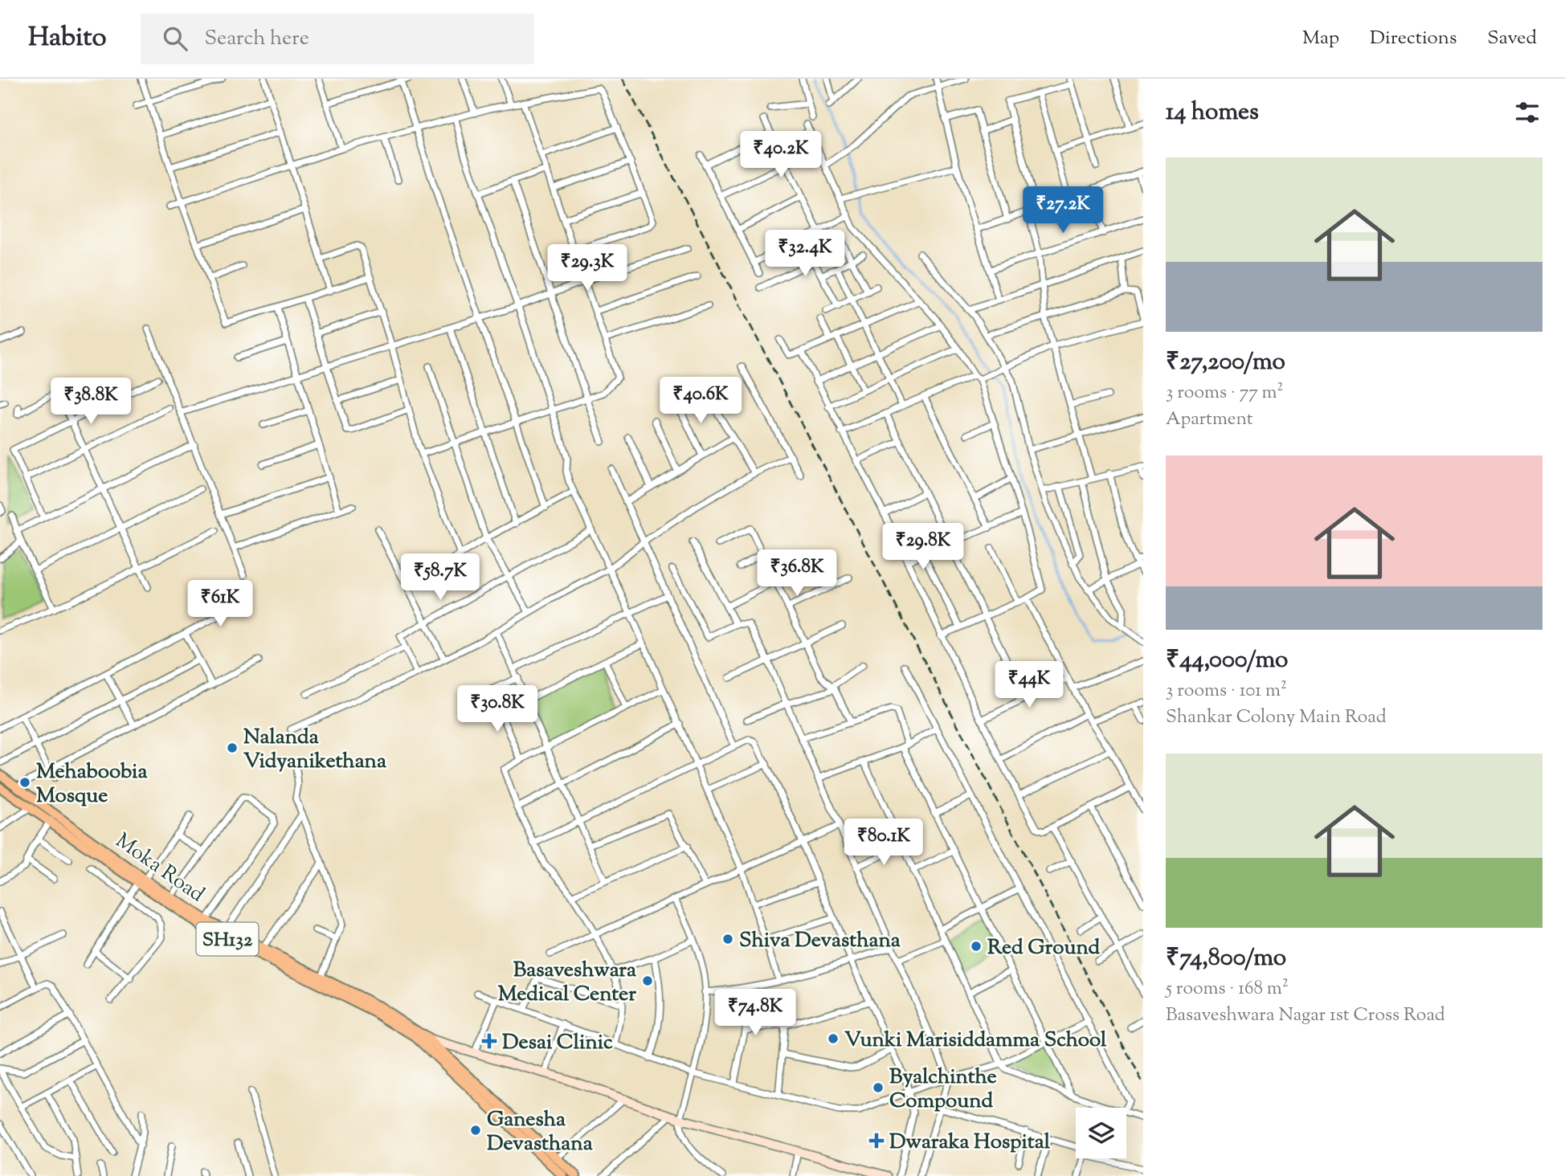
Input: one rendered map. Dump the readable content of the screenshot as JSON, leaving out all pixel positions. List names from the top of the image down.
{
  "streets": {
    "main road": ["Moka Road", "SH132"]
  },
  "crossings": [
    ["Moka Road", "SH132"]
  ],
  "places": {
    "other": [
      "Nalanda Vidyanikethana",
      "Mehaboobia Mosque",
      "Shiva Devasthana",
      "Red Ground",
      "Basaveshwara Medical Center",
      "Vunki Marisiddamma School",
      "Byalchinthe Compound",
      "Ganesha Devasthana"
    ],
    "health": ["Desai Clinic", "Dwaraka Hospital"]
  },
  "page": {
    "header": "Habito",
    "search": "Search here",
    "nav": ["Map", "Directions", "Saved"],
    "heading": "14 homes",
    "price": [
      "₹40.2K",
      "₹27.2K",
      "₹32.4K",
      "₹29.3K",
      "₹40.6K",
      "₹38.8K",
      "₹29.8K",
      "₹36.8K",
      "₹58.7K",
      "₹61K",
      "₹44K",
      "₹30.8K",
      "₹80.1K",
      "₹74.8K"
    ],
    "list": [
      {
        "name": "₹27,200/mo",
        "note": "3 rooms · 77 m² · Apartment"
      },
      {
        "name": "₹44,000/mo",
        "note": "3 rooms · 101 m² · Shankar Colony Main Road"
      },
      {
        "name": "₹74,800/mo",
        "note": "5 rooms · 168 m² · Basaveshwara Nagar 1st Cross Road"
      }
    ]
  }
}
